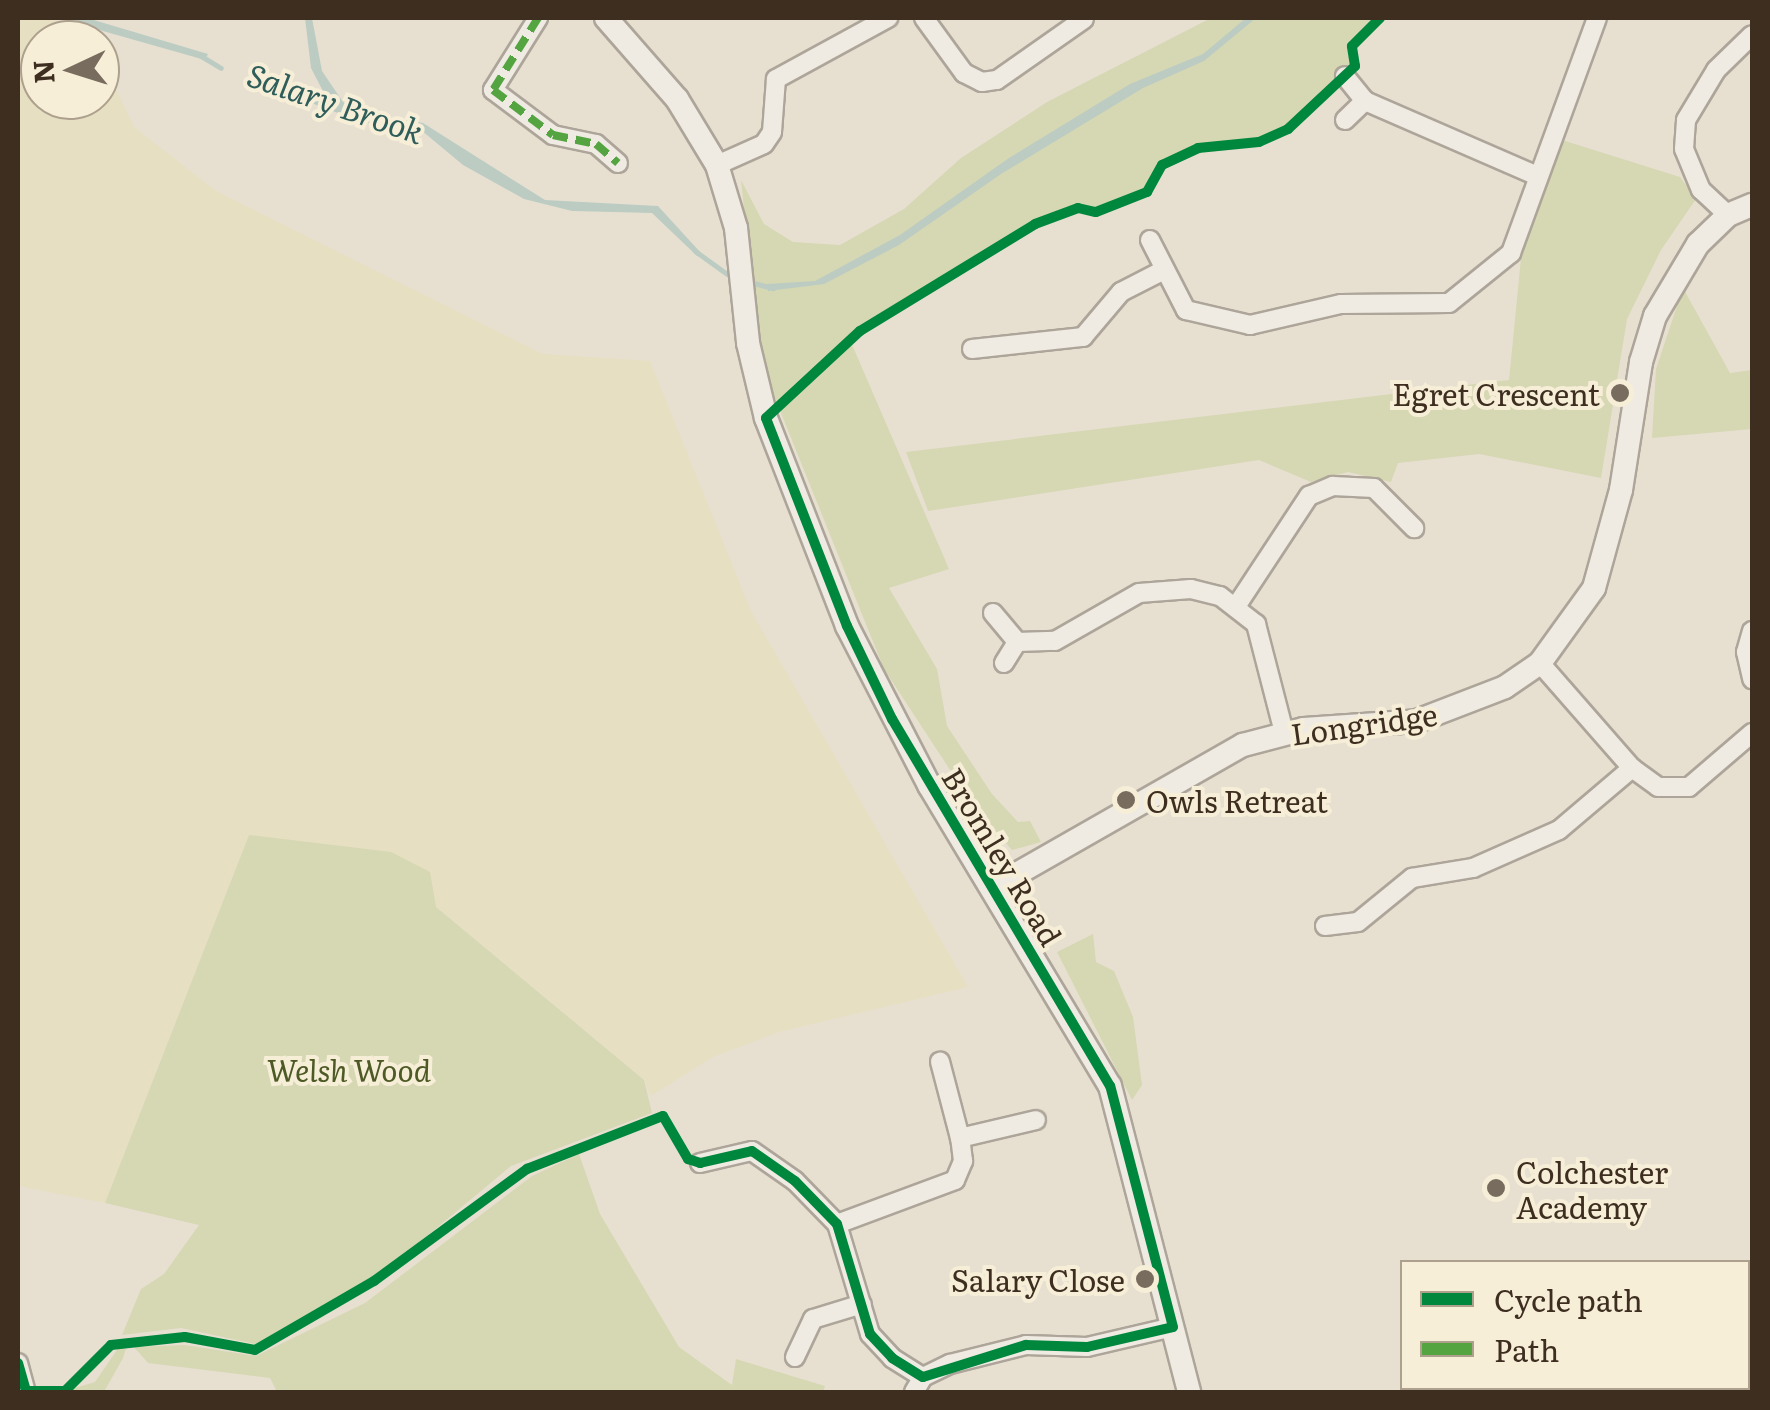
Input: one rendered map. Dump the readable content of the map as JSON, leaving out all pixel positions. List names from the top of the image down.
{
  "streets": {
    "street": ["Longridge", "Bromley Road"]
  },
  "crossings": [
    ["Longridge", "Bromley Road"]
  ],
  "water": ["Salary Brook"],
  "parks": ["Welsh Wood"],
  "places": [
    "Egret Crescent",
    "Owls Retreat",
    "Colchester Academy",
    "Salary Close"
  ],
  "legend": ["Cycle path", "Path"],
  "north": "left"
}
